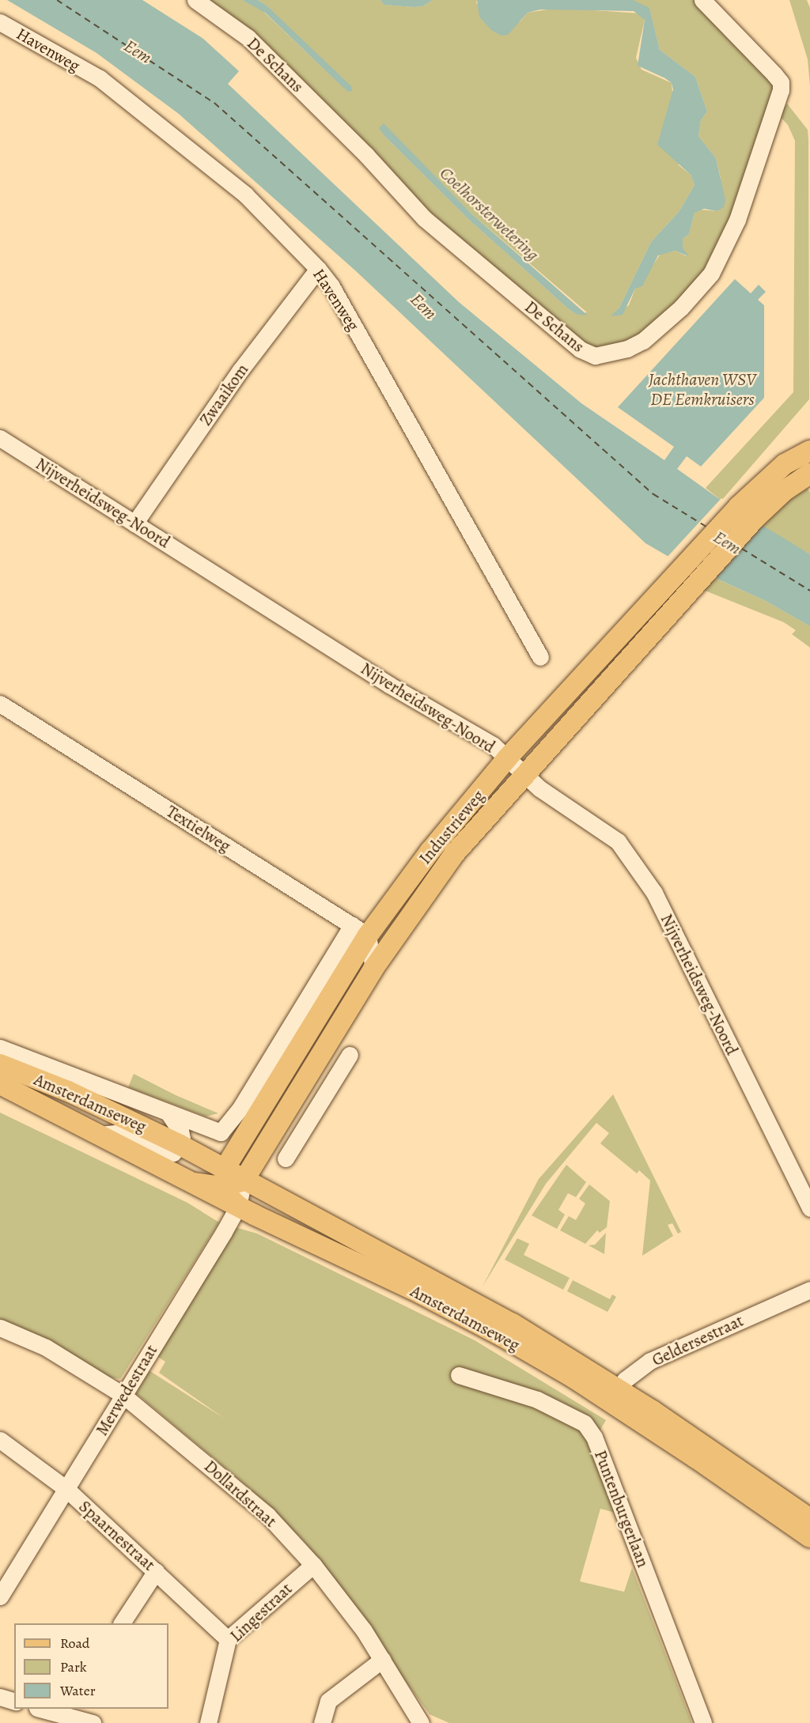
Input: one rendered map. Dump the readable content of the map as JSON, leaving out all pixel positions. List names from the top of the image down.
{
  "streets": {
    "main road": ["Industrieweg", "Amsterdamseweg"],
    "street": [
      "Havenweg",
      "De Schans",
      "Zwaaikom",
      "Nijverheidsweg-Noord",
      "Textielweg",
      "Geldersestraat",
      "Merwedestraat",
      "Dollardstraat",
      "Puntenburgerlaan",
      "Spaarnestraat",
      "Lingestraat"
    ]
  },
  "crossings": [
    ["Havenweg", "Zwaaikom"],
    ["Zwaaikom", "Nijverheidsweg-Noord"],
    ["Nijverheidsweg-Noord", "Industrieweg"],
    ["Industrieweg", "Textielweg"],
    ["Industrieweg", "Amsterdamseweg"],
    ["Amsterdamseweg", "Geldersestraat"],
    ["Amsterdamseweg", "Merwedestraat"],
    ["Merwedestraat", "Dollardstraat"],
    ["Merwedestraat", "Spaarnestraat"],
    ["Dollardstraat", "Lingestraat"],
    ["Spaarnestraat", "Lingestraat"]
  ],
  "water": ["Eem", "Coelhorsterwetering", "Jachthaven WSV DE Eemkruisers"],
  "legend": ["Road", "Park", "Water"]
}
